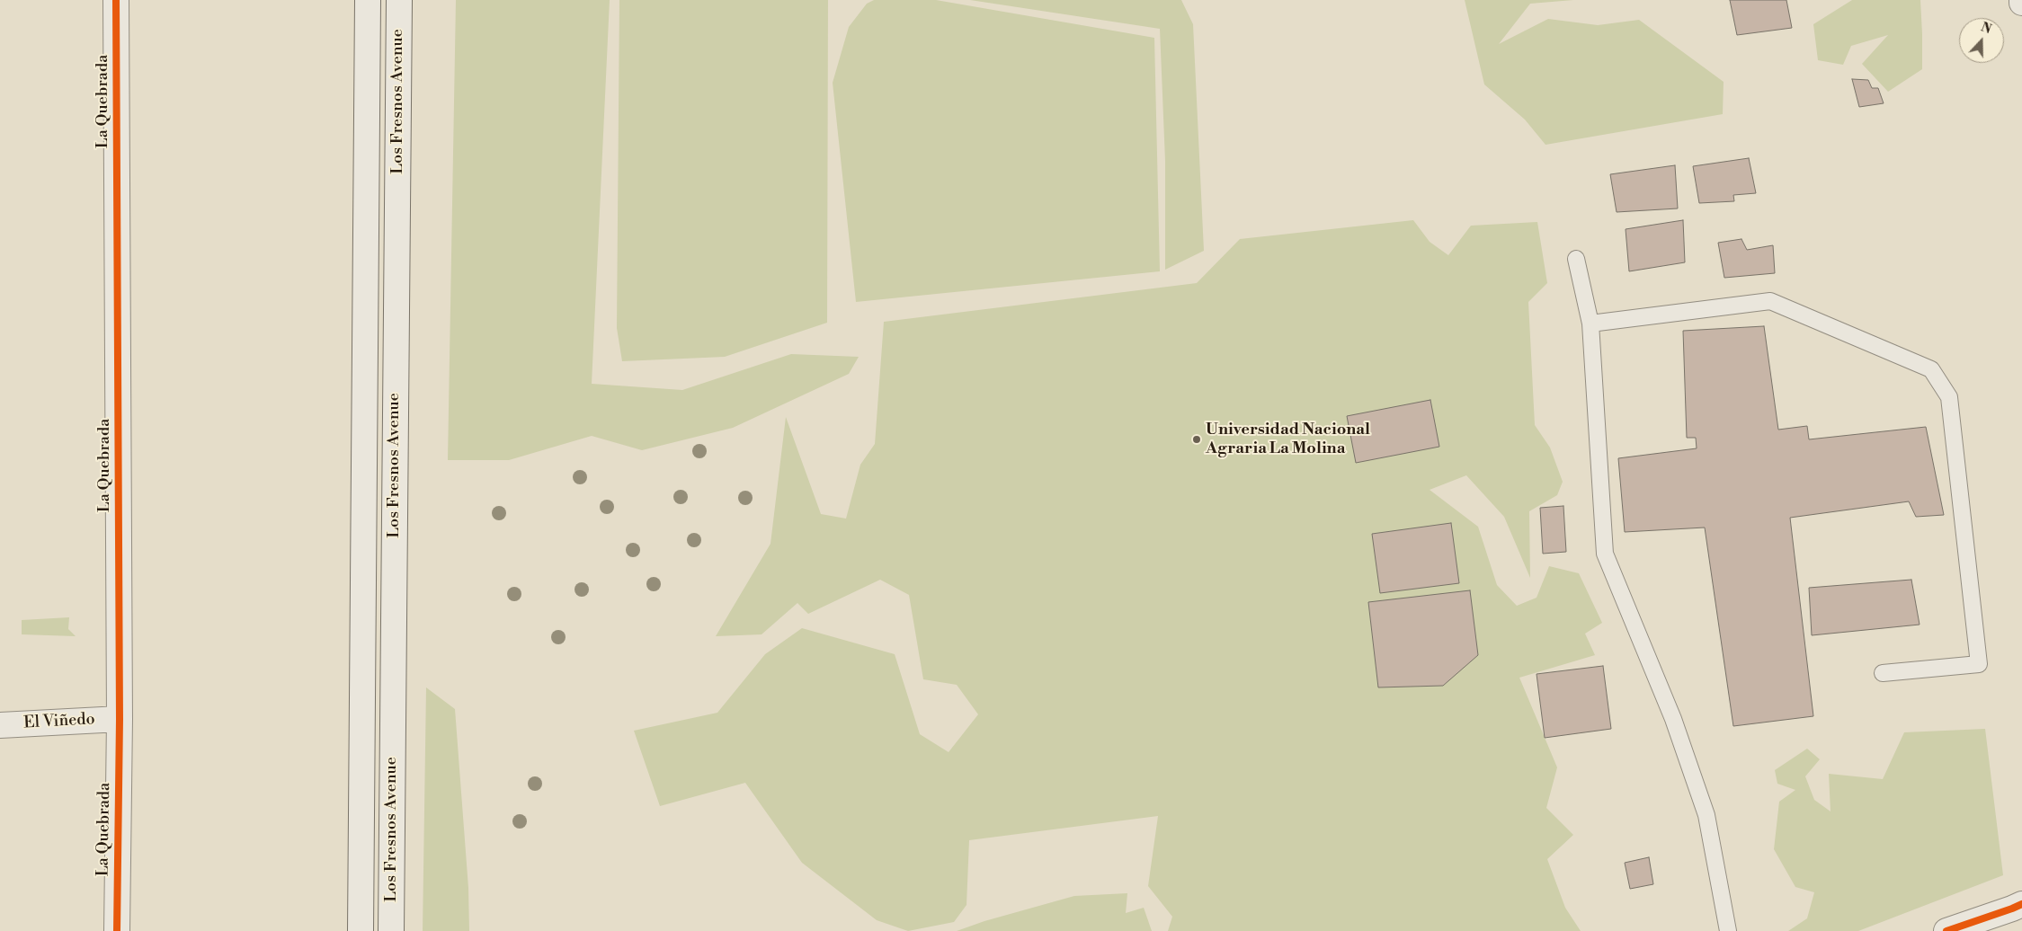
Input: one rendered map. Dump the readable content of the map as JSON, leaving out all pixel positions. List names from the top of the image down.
{
  "streets": {
    "main road": ["La Quebrada", "Los Fresnos Avenue", "El Viñedo"]
  },
  "crossings": [
    ["La Quebrada", "El Viñedo"]
  ],
  "places": ["Universidad Nacional Agraria La Molina"],
  "north": "top"
}
